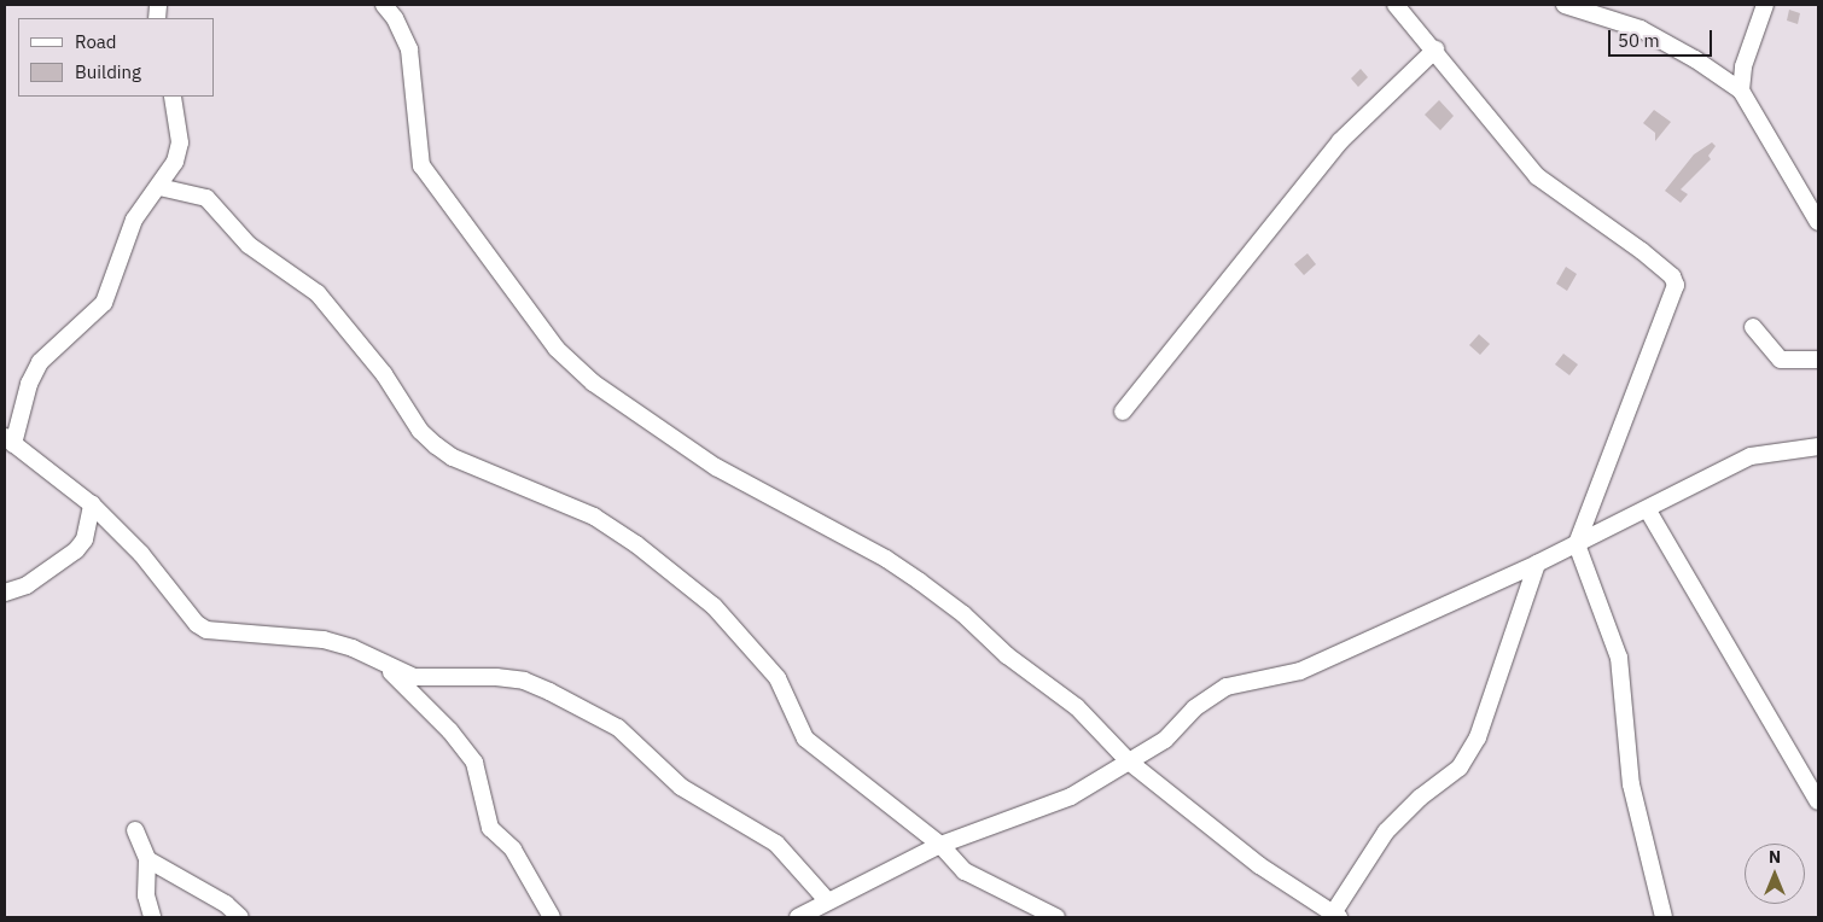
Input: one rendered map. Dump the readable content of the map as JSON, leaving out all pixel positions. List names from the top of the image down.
{
  "legend": ["Road", "Building"],
  "scale_bar": "50 m",
  "north": "top"
}
